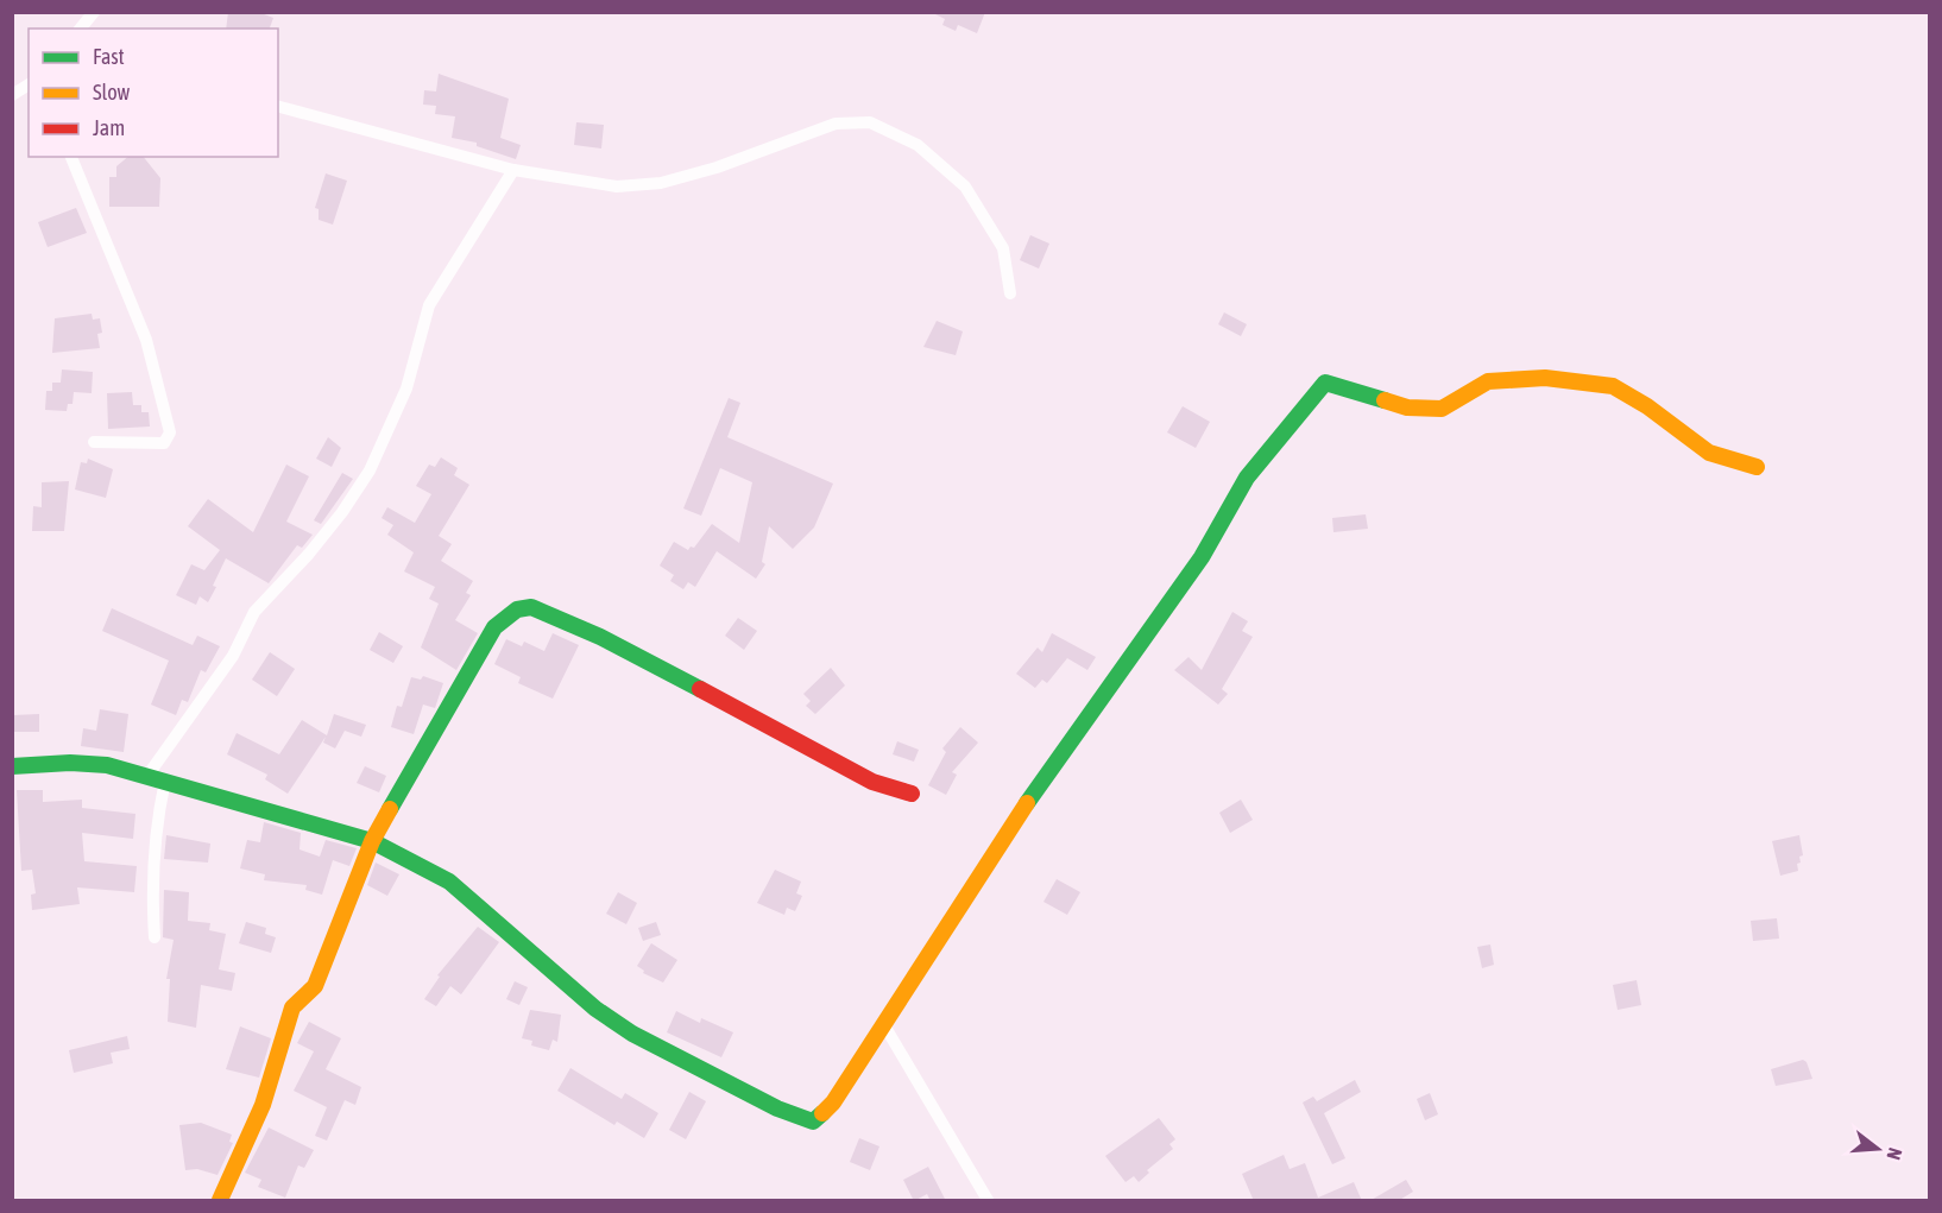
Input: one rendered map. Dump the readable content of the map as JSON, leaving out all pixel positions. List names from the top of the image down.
{
  "legend": ["Fast", "Slow", "Jam"],
  "north": "right"
}
